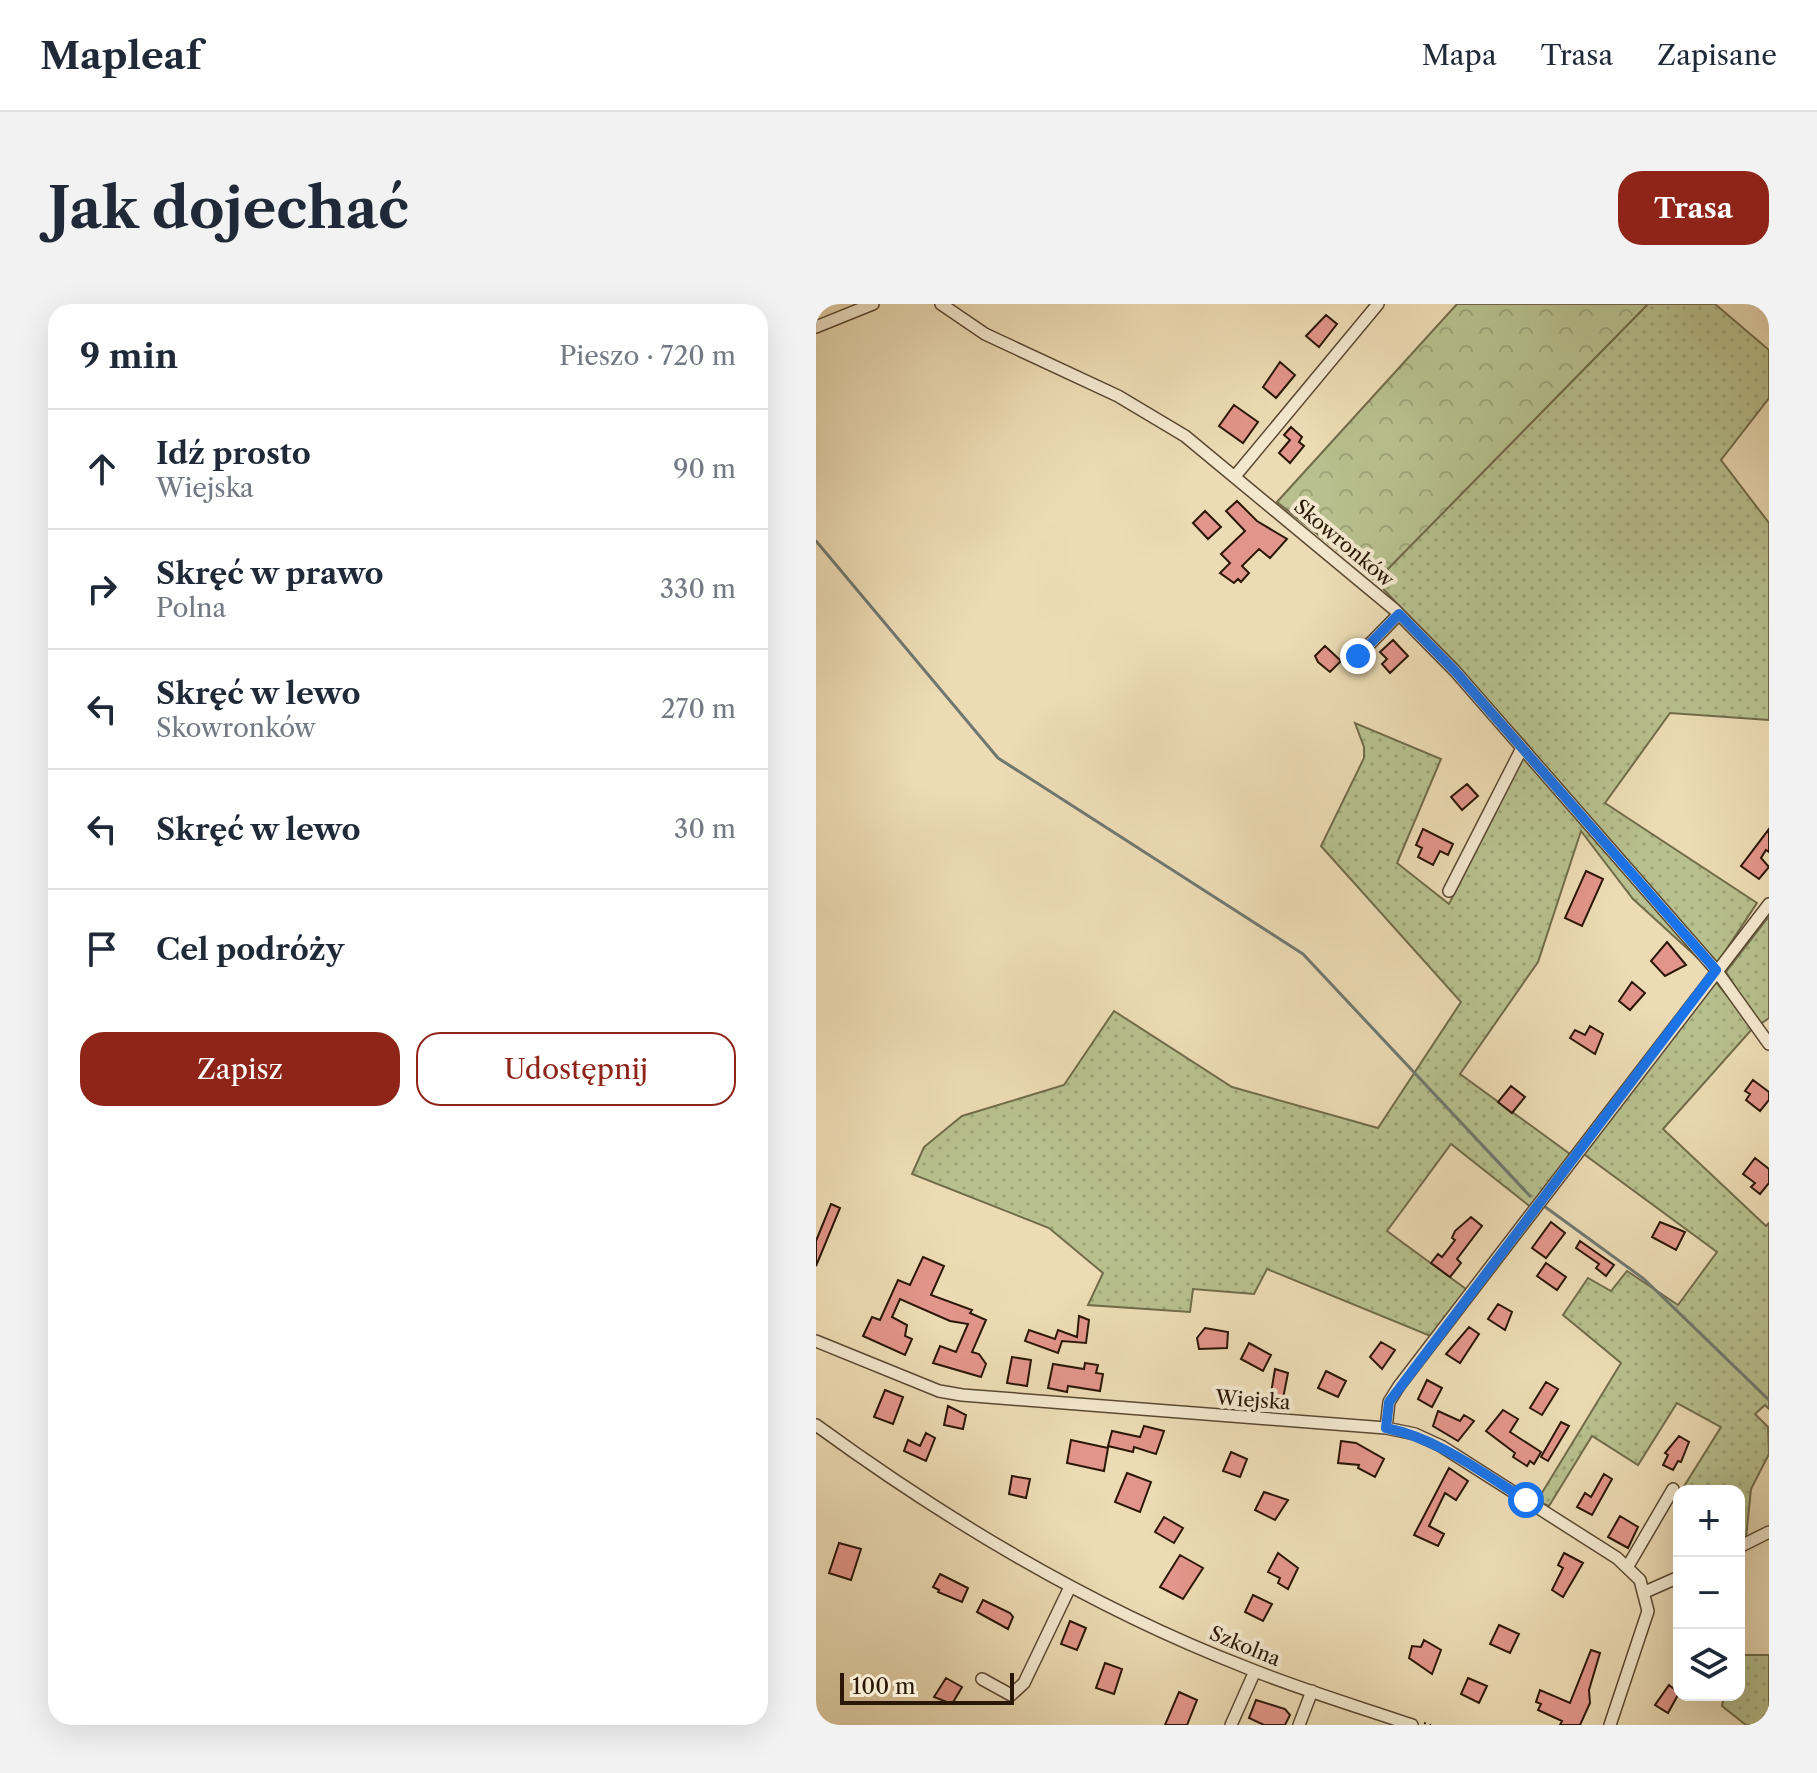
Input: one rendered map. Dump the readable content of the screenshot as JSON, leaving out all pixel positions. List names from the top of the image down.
{
  "streets": {
    "street": ["Skowronków", "Wiejska", "Szkolna"]
  },
  "scale_bar": "100 m",
  "page": {
    "header": "Mapleaf",
    "nav": ["Mapa", "Trasa", "Zapisane"],
    "buttons": [
      "Trasa",
      ["Zapisz", "Udostępnij"]
    ],
    "title": "Jak dojechać",
    "heading": ["9 min", "Pieszo · 720 m"],
    "list": [
      ["Idź prosto", "Wiejska", "90 m"],
      ["Skręć w prawo", "Polna", "330 m"],
      ["Skręć w lewo", "Skowronków", "270 m"],
      ["Skręć w lewo", "30 m"],
      "Cel podróży"
    ],
    "map_buttons": ["+", "−"],
    "scale": "100 m"
  }
}
